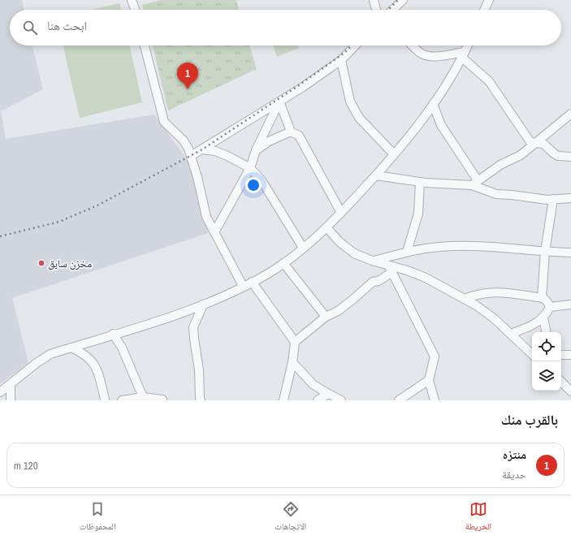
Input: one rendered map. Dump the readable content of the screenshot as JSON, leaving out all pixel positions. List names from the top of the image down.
{
  "places": ["مخزن سابق"],
  "page": {
    "search": "ابحث هنا",
    "pins": "1",
    "heading": "بالقرب منك",
    "list": [
      {
        "mark": "1",
        "name": "منتزه",
        "note": "حديقة",
        "value": "120 m"
      }
    ],
    "nav": ["الخريطة", "الاتجاهات", "المحفوظات"]
  }
}
